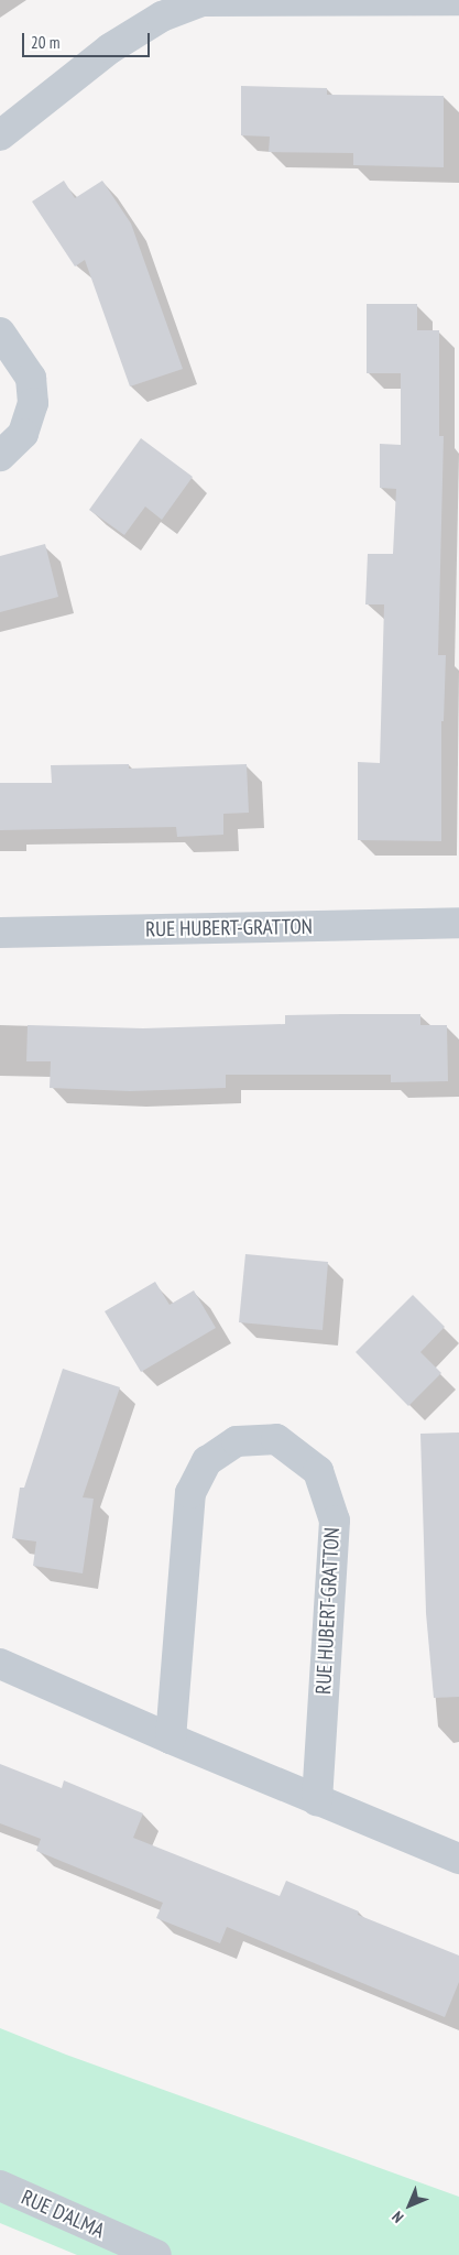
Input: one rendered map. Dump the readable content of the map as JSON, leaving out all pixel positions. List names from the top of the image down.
{
  "streets": {
    "street": ["RUE HUBERT-GRATTON", "RUE D'ALMA"]
  },
  "scale_bar": "20 m",
  "north": "bottom left"
}
